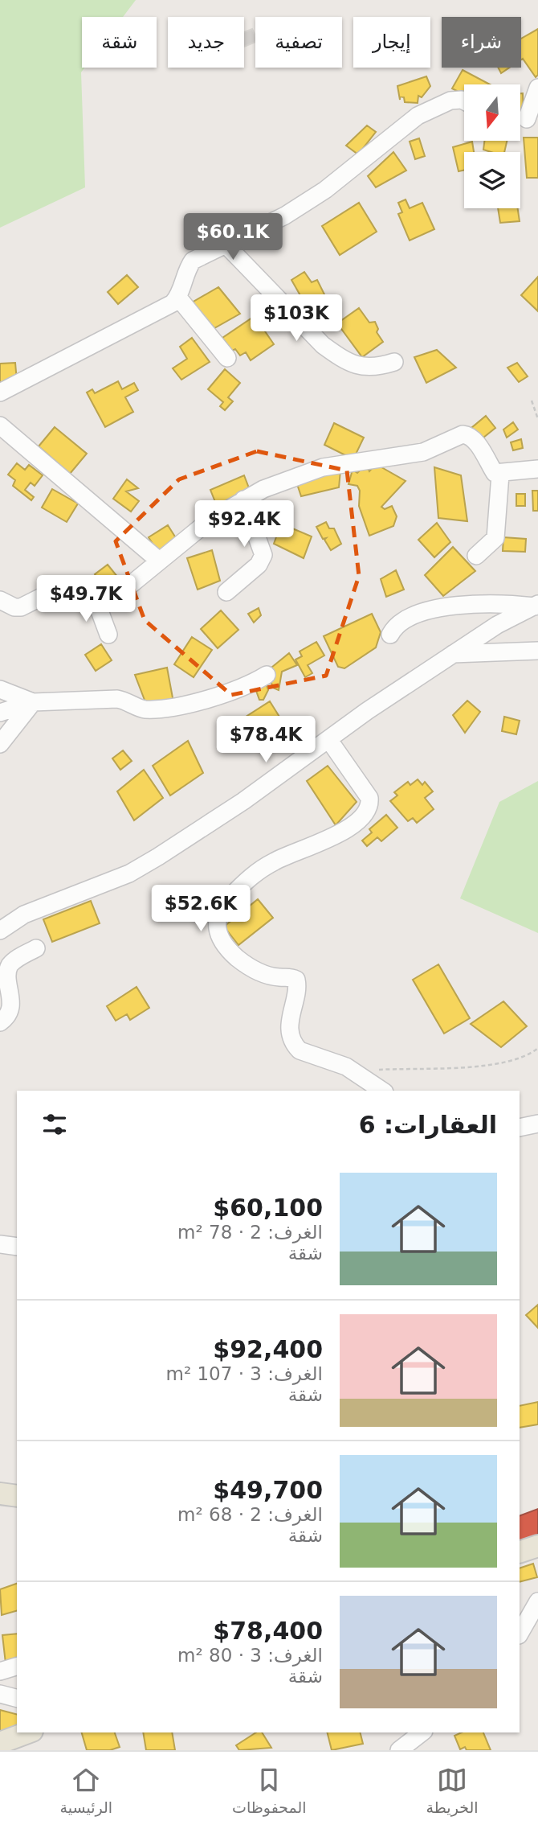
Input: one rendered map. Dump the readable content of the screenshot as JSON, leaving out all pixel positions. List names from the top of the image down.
{
  "north": "bottom",
  "page": {
    "chip": [
      "شراء",
      "إيجار",
      "تصفية",
      "جديد",
      "شقة"
    ],
    "price": [
      "$60.1K",
      "$103K",
      "$92.4K",
      "$49.7K",
      "$78.4K",
      "$52.6K"
    ],
    "heading": "العقارات: 6",
    "list": [
      {
        "name": "$60,100",
        "note": "الغرف: 2 · 78 m² · شقة"
      },
      {
        "name": "$92,400",
        "note": "الغرف: 3 · 107 m² · شقة"
      },
      {
        "name": "$49,700",
        "note": "الغرف: 2 · 68 m² · شقة"
      },
      {
        "name": "$78,400",
        "note": "الغرف: 3 · 80 m² · شقة"
      }
    ],
    "tabs": ["الخريطة", "المحفوظات", "الرئيسية"]
  }
}
